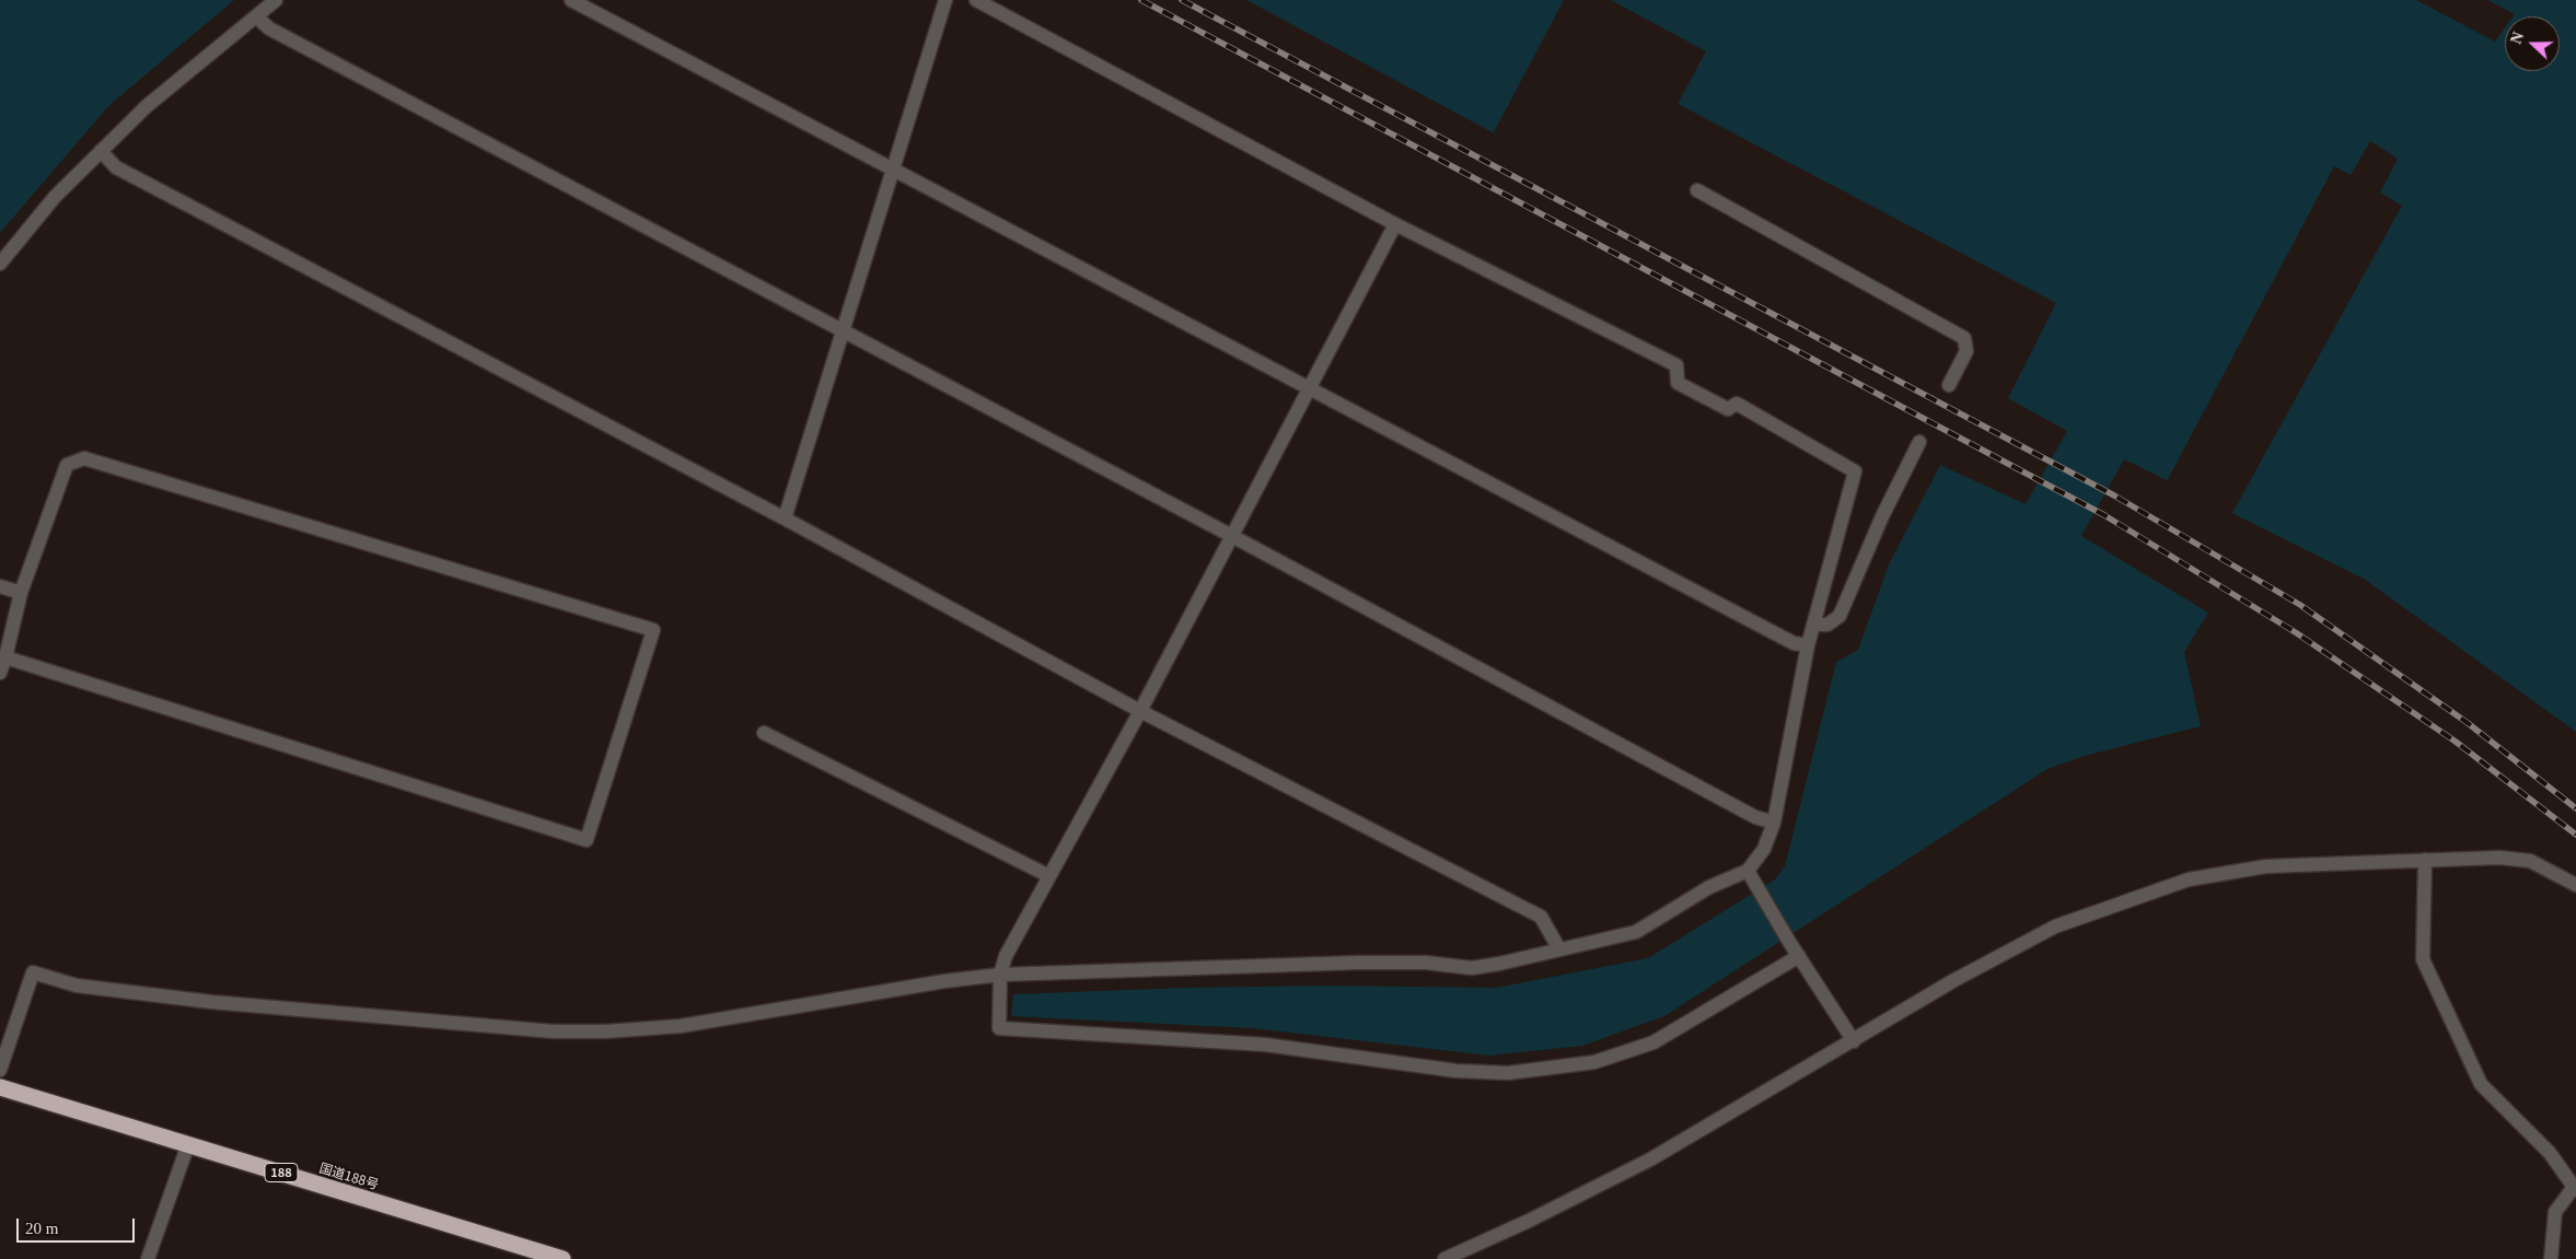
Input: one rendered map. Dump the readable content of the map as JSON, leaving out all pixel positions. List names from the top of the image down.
{
  "streets": {
    "highway": ["188", "国道188号"]
  },
  "scale_bar": "20 m",
  "north": "left"
}
